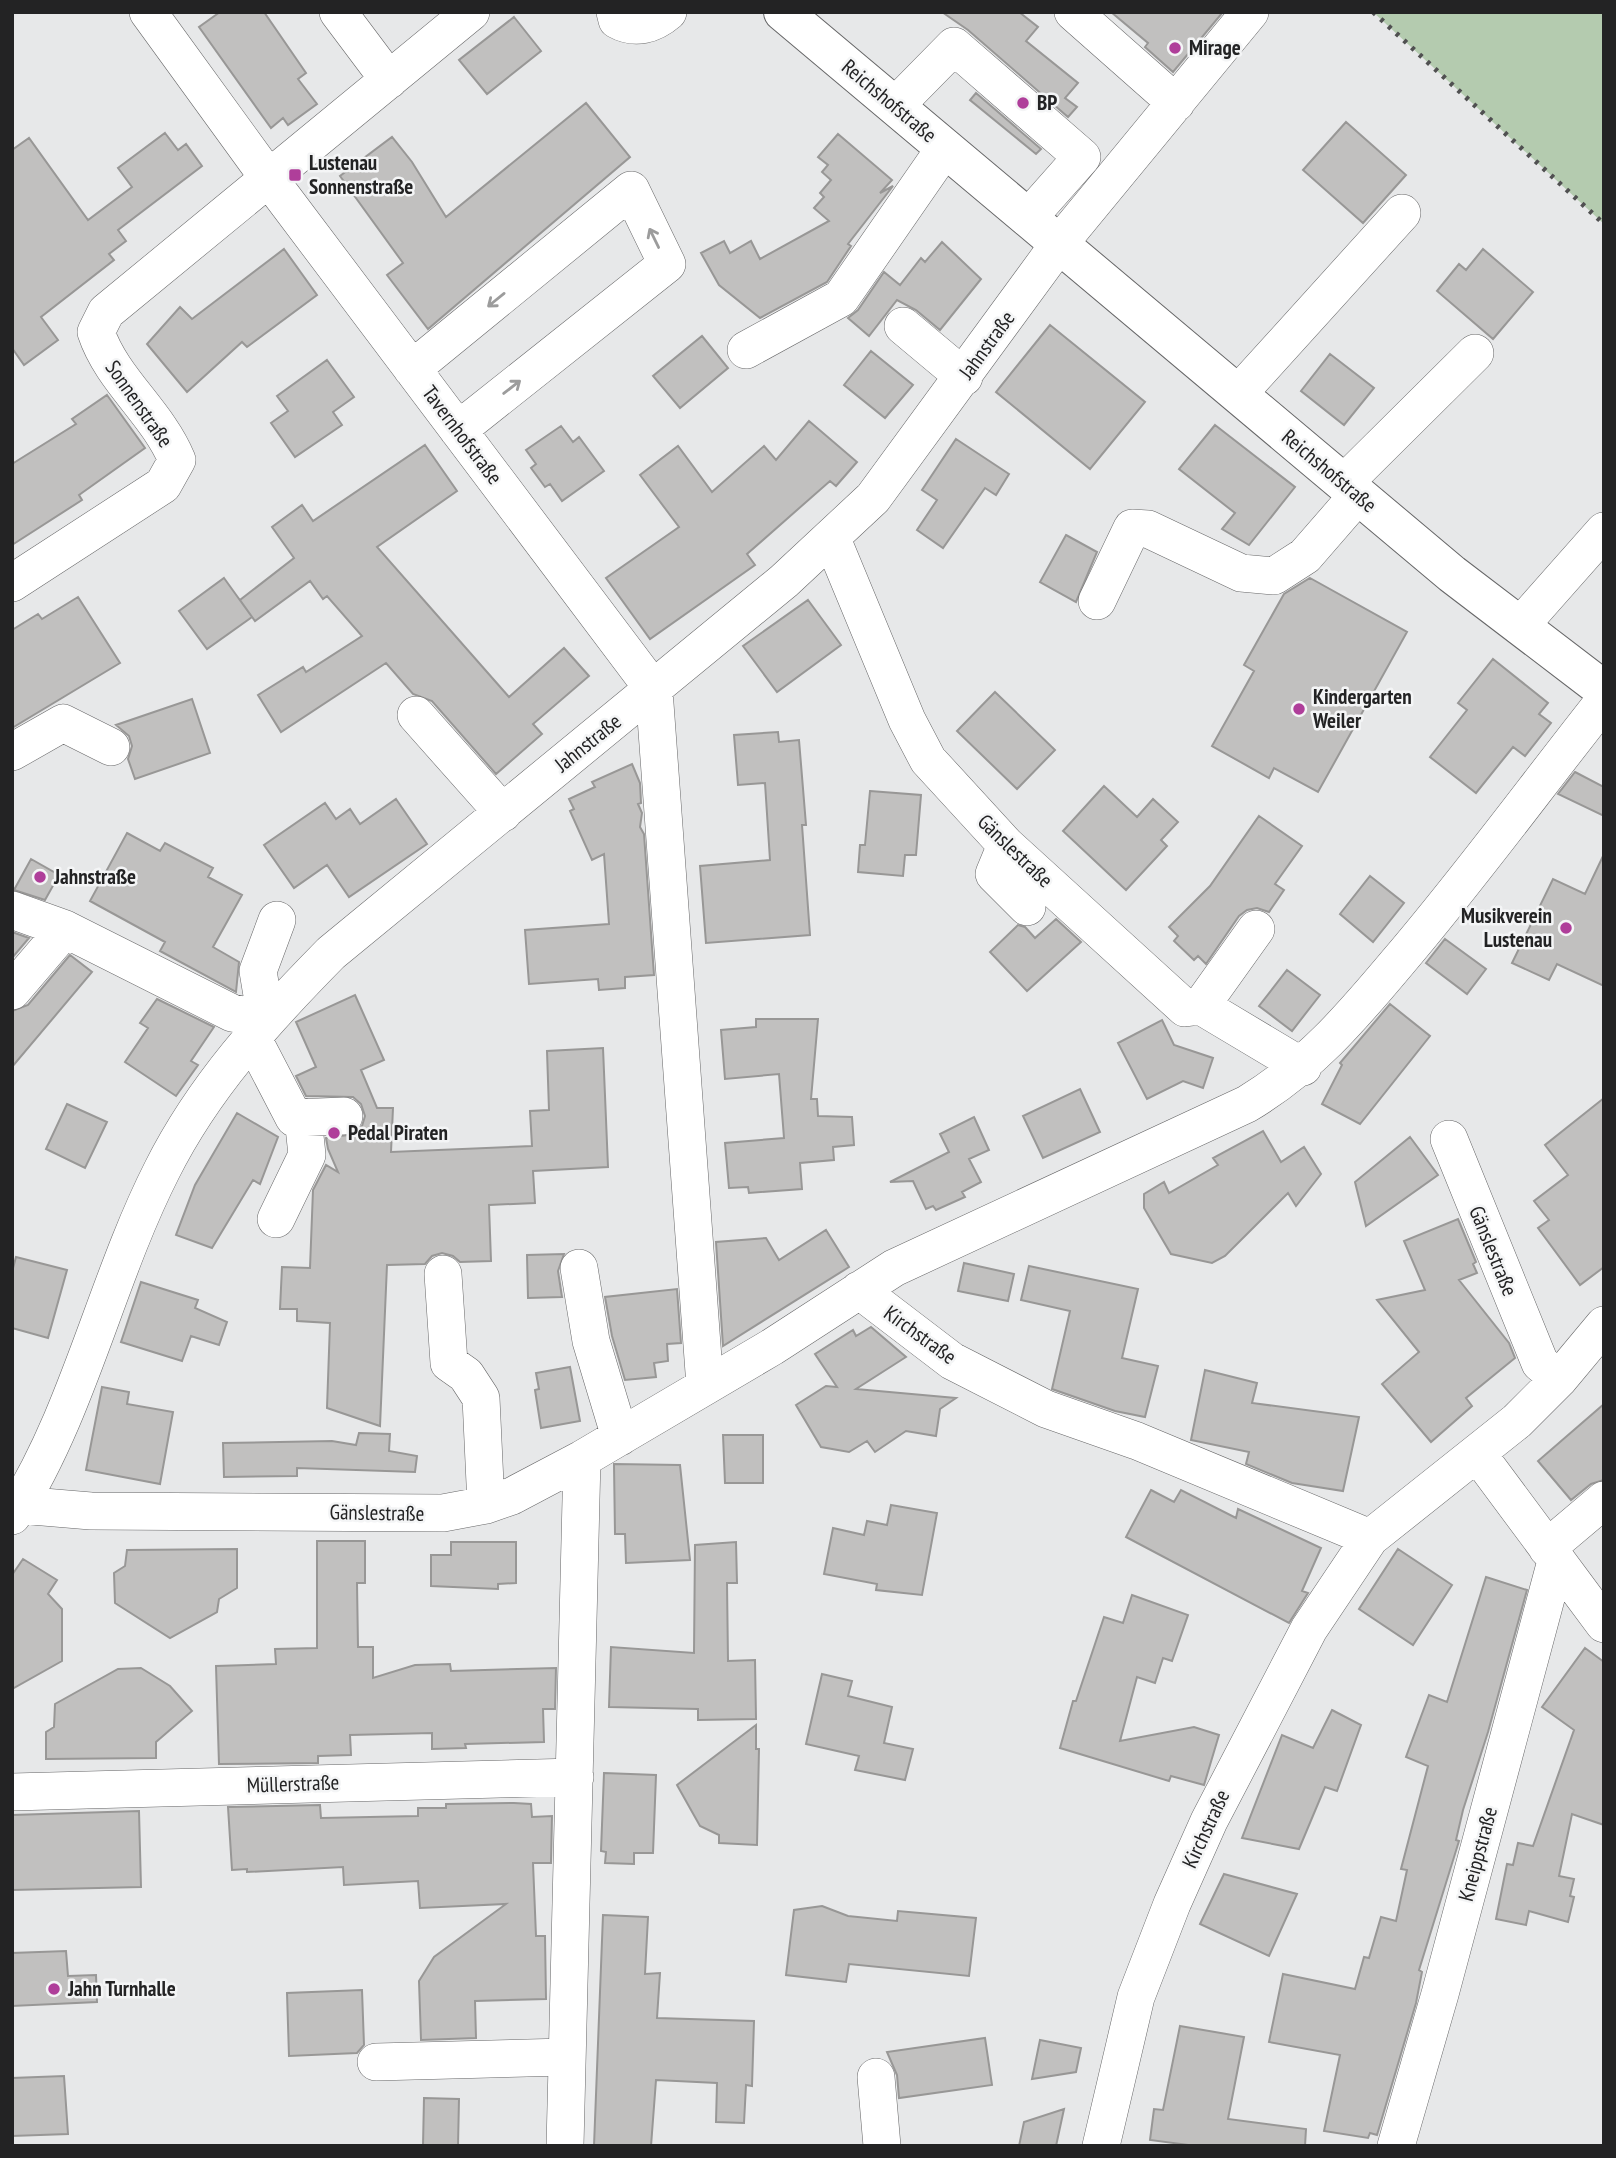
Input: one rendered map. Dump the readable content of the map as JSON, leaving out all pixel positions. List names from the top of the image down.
{
  "streets": {
    "main road": ["Reichshofstraße"],
    "street": [
      "Jahnstraße",
      "Sonnenstraße",
      "Tavernhofstraße",
      "Gänslestraße",
      "Kirchstraße",
      "Müllerstraße",
      "Kneippstraße"
    ]
  },
  "crossings": [
    ["Reichshofstraße", "Jahnstraße"],
    ["Jahnstraße", "Tavernhofstraße"],
    ["Jahnstraße", "Gänslestraße"],
    ["Sonnenstraße", "Tavernhofstraße"],
    ["Gänslestraße", "Kirchstraße"]
  ],
  "places": {
    "other": [
      "Mirage",
      "BP",
      "Kindergarten Weiler",
      "Jahnstraße",
      "Musikverein Lustenau",
      "Pedal Piraten",
      "Jahn Turnhalle"
    ],
    "transit": ["Lustenau Sonnenstraße"]
  }
}
